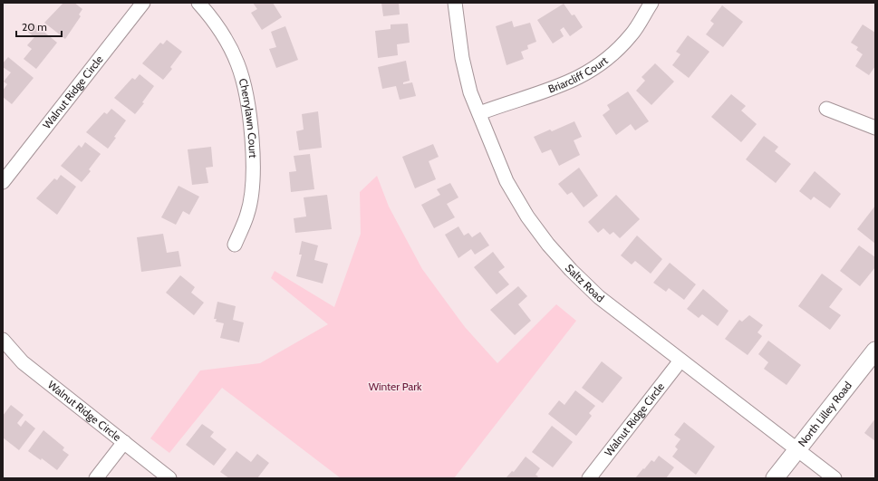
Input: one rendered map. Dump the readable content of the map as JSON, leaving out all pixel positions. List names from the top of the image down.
{
  "streets": {
    "street": [
      "Briarcliff Court",
      "Walnut Ridge Circle",
      "Cherrylawn Court",
      "Saltz Road",
      "North Lilley Road"
    ]
  },
  "crossings": [
    ["Briarcliff Court", "Saltz Road"],
    ["Walnut Ridge Circle", "Saltz Road"],
    ["Saltz Road", "North Lilley Road"]
  ],
  "parks": ["Winter Park"],
  "scale_bar": "20 m"
}
